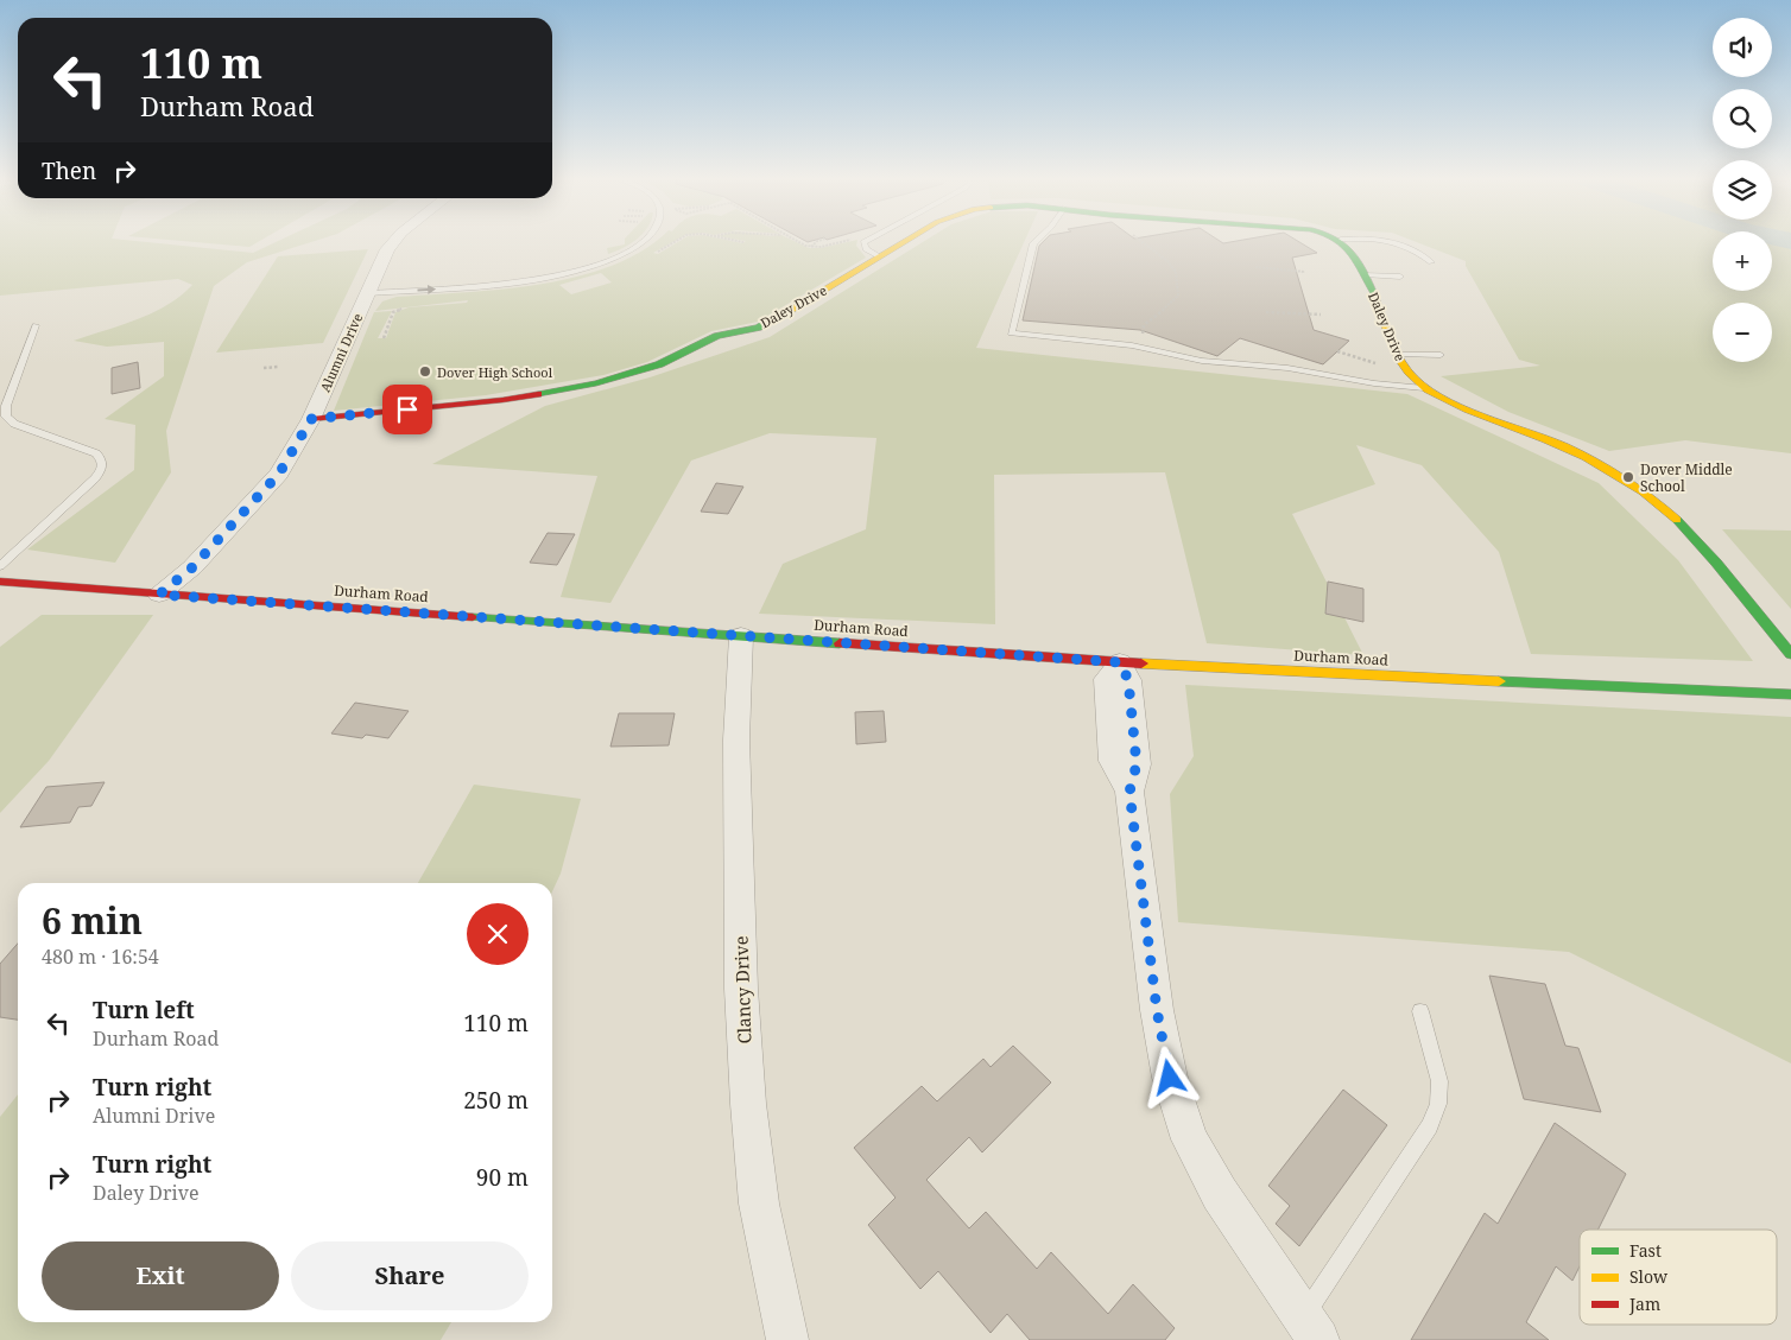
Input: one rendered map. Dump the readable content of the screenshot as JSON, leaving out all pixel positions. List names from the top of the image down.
{
  "streets": {
    "street": [
      "Daley Drive",
      "Alumni Drive",
      "Durham Road",
      "Clancy Drive"
    ]
  },
  "crossings": [
    ["Daley Drive", "Alumni Drive"],
    ["Alumni Drive", "Durham Road"],
    ["Durham Road", "Clancy Drive"]
  ],
  "places": ["Dover High School", "Dover Middle School"],
  "legend": ["Fast", "Slow", "Jam"],
  "page": {
    "map_buttons": ["+", "−"],
    "turn": ["110 m", "Durham Road"],
    "then": "Then",
    "heading": ["6 min", "480 m · 16:54"],
    "list": [
      {
        "name": "Turn left",
        "note": "Durham Road",
        "value": "110 m"
      },
      {
        "name": "Turn right",
        "note": "Alumni Drive",
        "value": "250 m"
      },
      {
        "name": "Turn right",
        "note": "Daley Drive",
        "value": "90 m"
      }
    ],
    "buttons": ["Exit", "Share"]
  }
}
